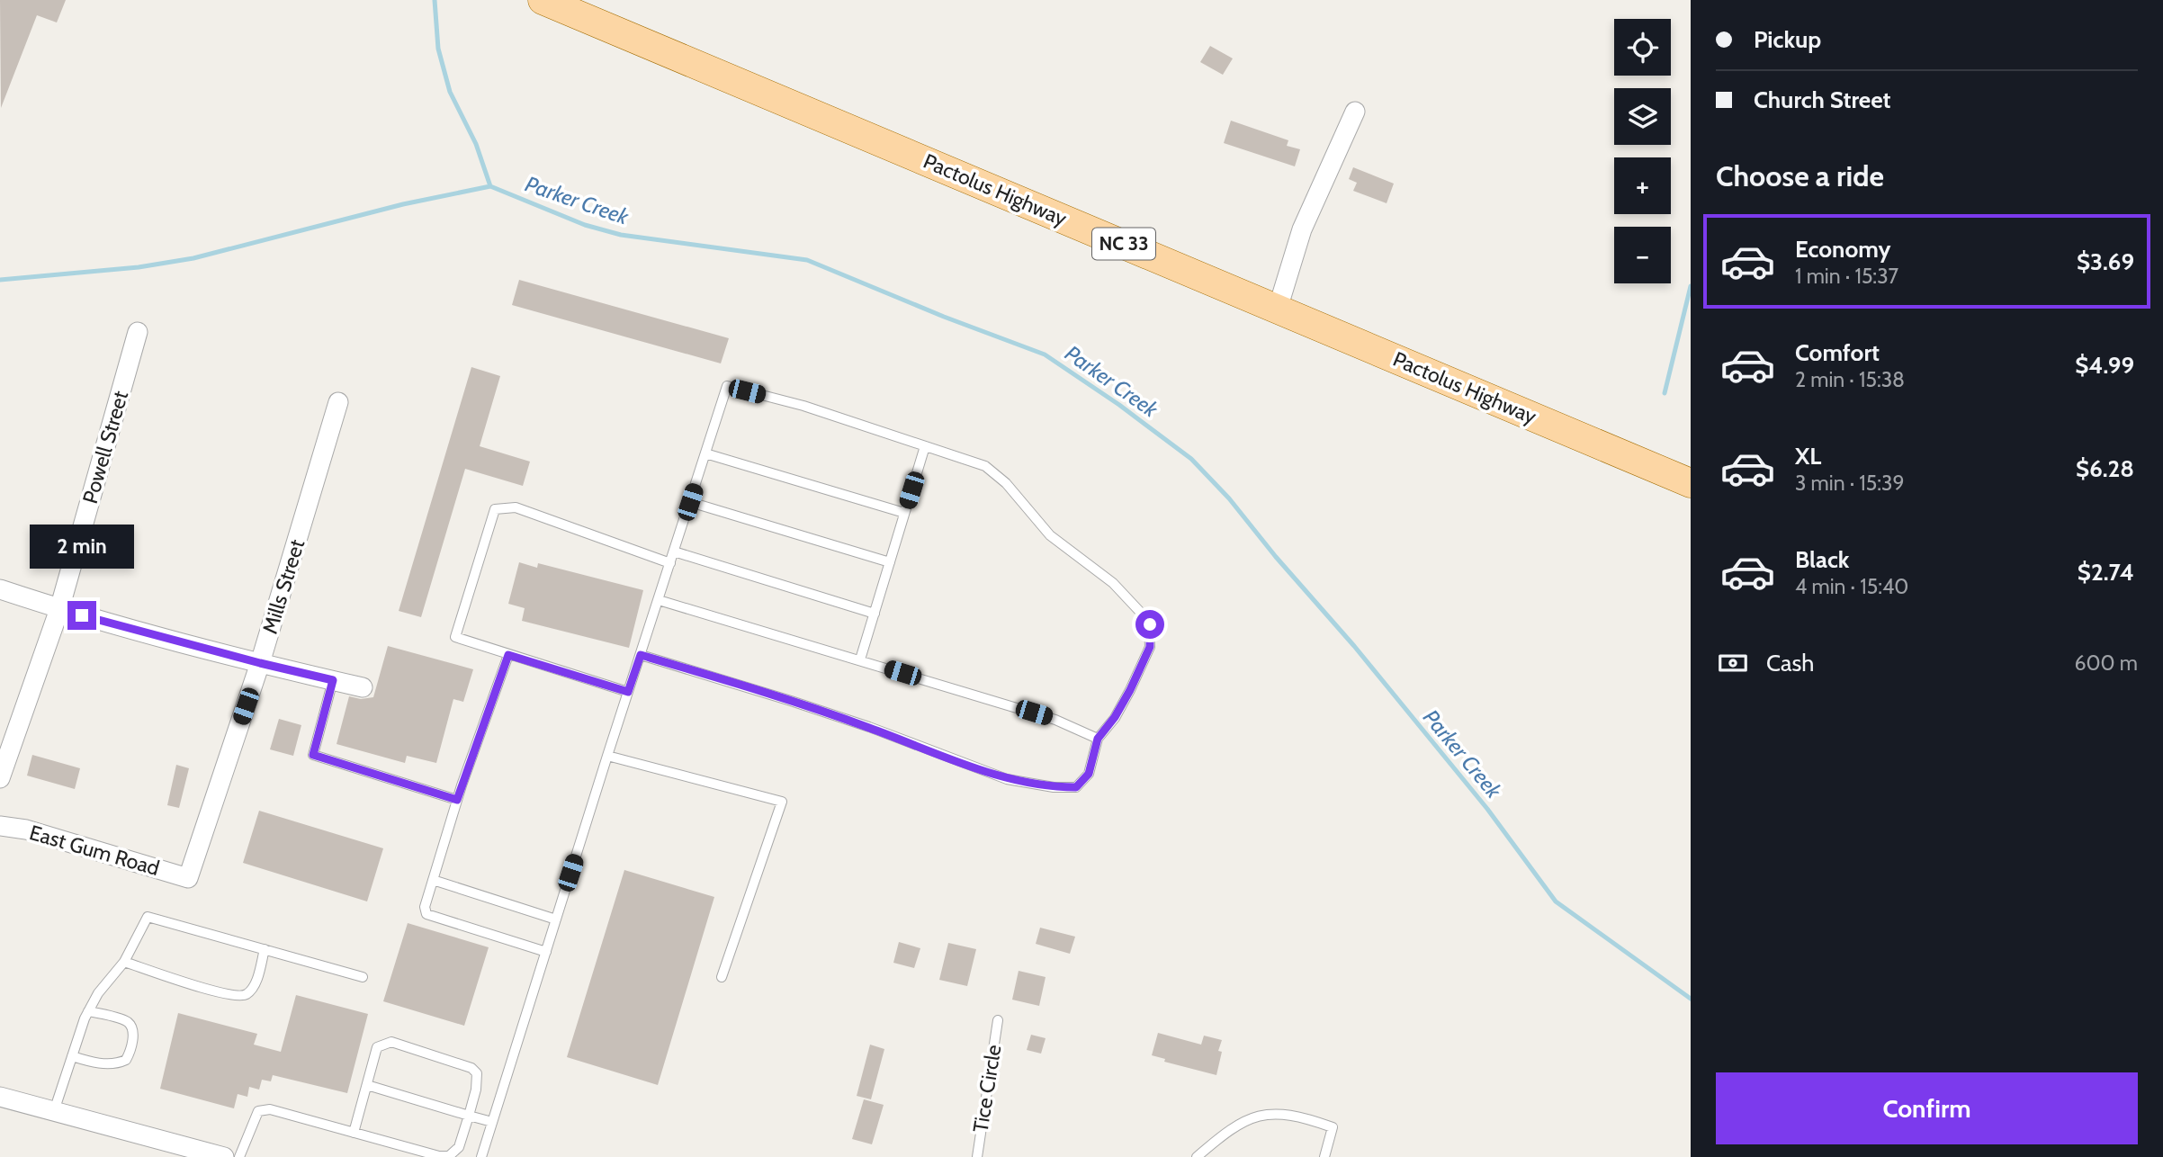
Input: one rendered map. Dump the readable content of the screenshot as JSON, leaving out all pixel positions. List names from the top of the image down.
{
  "streets": {
    "main road": ["Pactolus Highway", "NC 33"],
    "street": ["Powell Street", "Mills Street", "East Gum Road"],
    "lane": ["Tice Circle"]
  },
  "crossings": [
    ["Mills Street", "East Gum Road"]
  ],
  "water": ["Parker Creek"],
  "page": {
    "banner": ["Pickup", "Church Street"],
    "map_buttons": ["+", "−"],
    "heading": "Choose a ride",
    "list": [
      {
        "name": "Economy",
        "note": "1 min · 15:37",
        "value": "$3.69"
      },
      {
        "name": "Comfort",
        "note": "2 min · 15:38",
        "value": "$4.99"
      },
      {
        "name": "XL",
        "note": "3 min · 15:39",
        "value": "$6.28"
      },
      {
        "name": "Black",
        "note": "4 min · 15:40",
        "value": "$2.74"
      }
    ],
    "bubble": "2 min",
    "pay": ["Cash", "600 m"],
    "buttons": "Confirm"
  }
}
